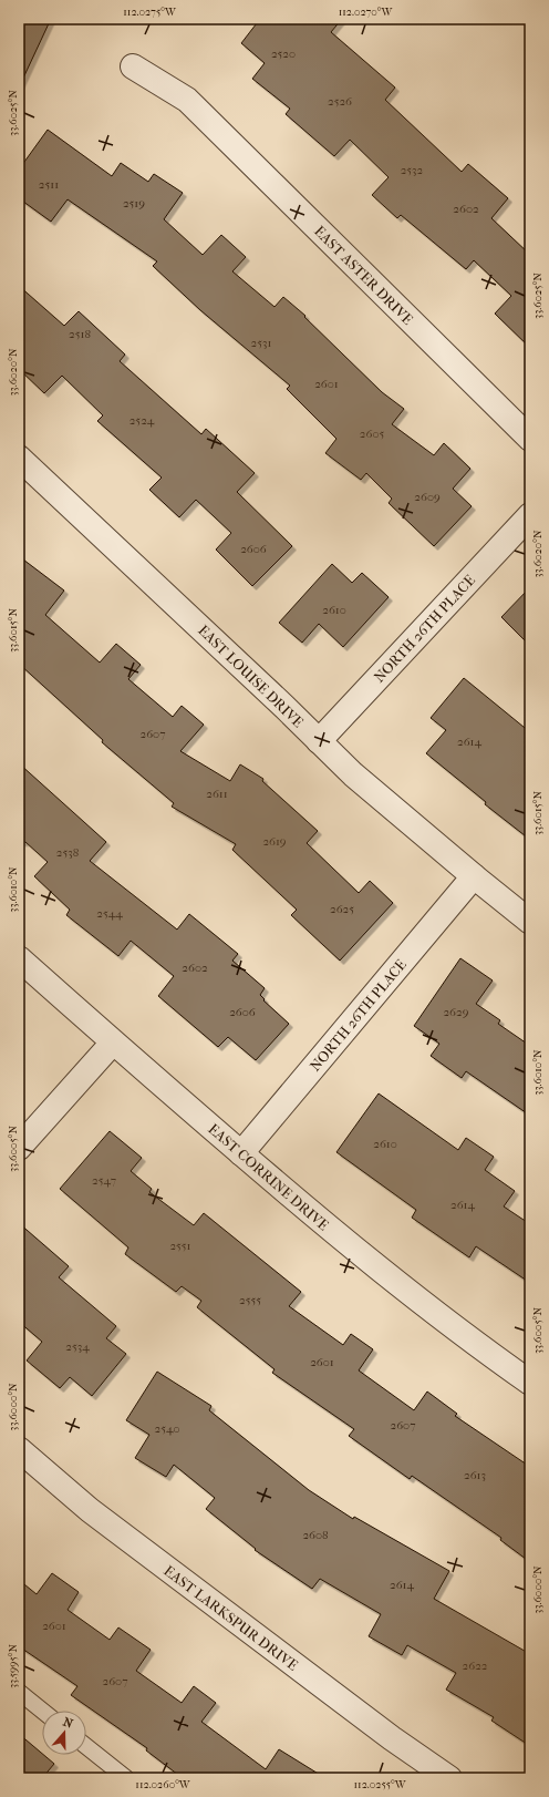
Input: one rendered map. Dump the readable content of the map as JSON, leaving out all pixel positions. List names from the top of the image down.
{
  "streets": {
    "street": [
      "EAST ASTER DRIVE",
      "NORTH 26TH PLACE",
      "EAST LOUISE DRIVE",
      "EAST CORRINE DRIVE",
      "EAST LARKSPUR DRIVE"
    ]
  },
  "crossings": [
    ["NORTH 26TH PLACE", "EAST LOUISE DRIVE"],
    ["NORTH 26TH PLACE", "EAST CORRINE DRIVE"]
  ],
  "house_numbers": [
    "2520",
    "2526",
    "2532",
    "2511",
    "2519",
    "2602",
    "2518",
    "2531",
    "2601",
    "2524",
    "2605",
    "2609",
    "2606",
    "2610",
    "2607",
    "2614",
    "2611",
    "2619",
    "2538",
    "2625",
    "2544",
    "2602",
    "2606",
    "2629",
    "2610",
    "2547",
    "2614",
    "2551",
    "2555",
    "2534",
    "2601",
    "2607",
    "2540",
    "2613",
    "2608",
    "2614",
    "2601",
    "2622",
    "2607"
  ],
  "north": "top",
  "coordinates": [
    "112.0275°W",
    "112.0270°W",
    "33.6025°N",
    "33.6020°N",
    "33.6015°N",
    "33.6010°N",
    "33.6005°N",
    "33.6000°N",
    "33.5995°N",
    "112.0260°W",
    "112.0255°W"
  ]
}
